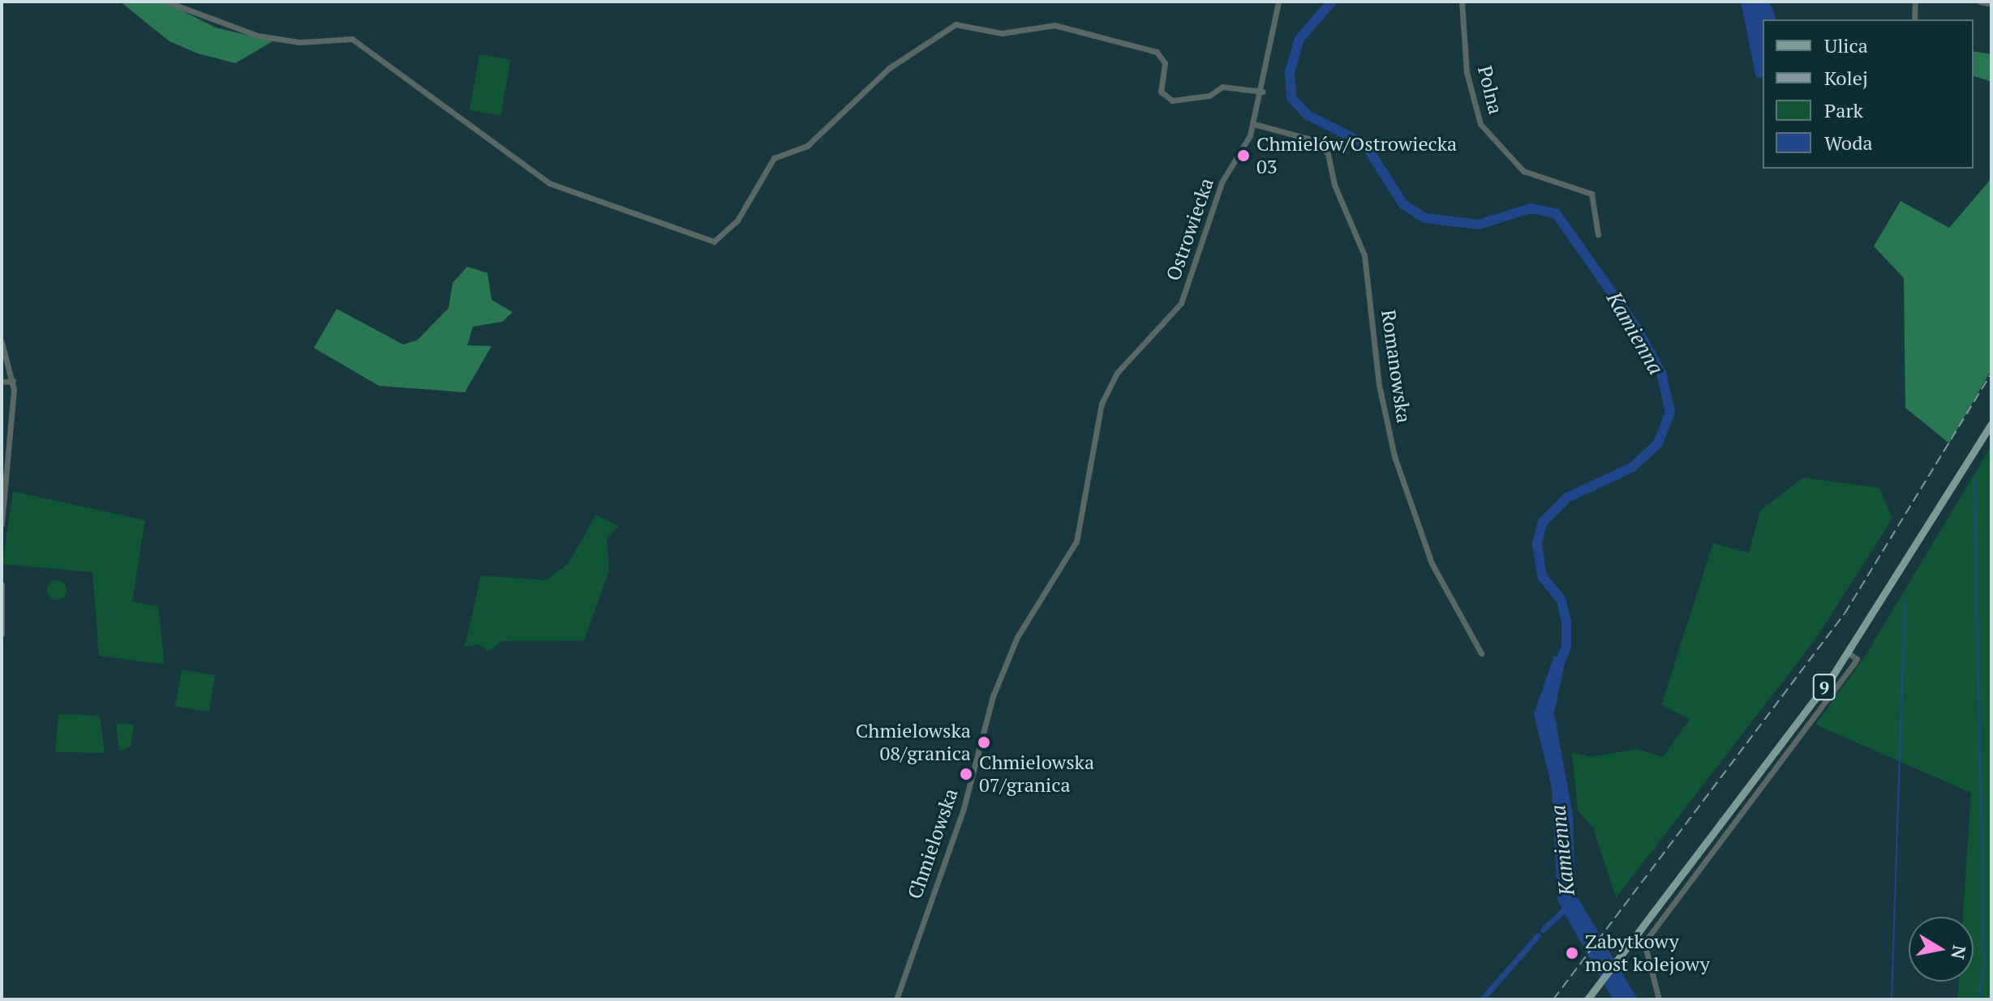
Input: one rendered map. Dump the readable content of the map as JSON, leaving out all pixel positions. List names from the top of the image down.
{
  "streets": {
    "main road": ["9"],
    "street": [
      "Polna",
      "Ostrowiecka",
      "Romanowska",
      "Chmielowska"
    ]
  },
  "crossings": [
    ["Ostrowiecka", "Romanowska"],
    ["Ostrowiecka", "Chmielowska"]
  ],
  "water": ["Kamienna"],
  "places": [
    "Chmielów/Ostrowiecka 03",
    "Chmielowska 08/granica",
    "Chmielowska 07/granica",
    "Zabytkowy most kolejowy"
  ],
  "legend": [
    "Ulica",
    "Kolej",
    "Park",
    "Woda"
  ],
  "north": "right"
}
